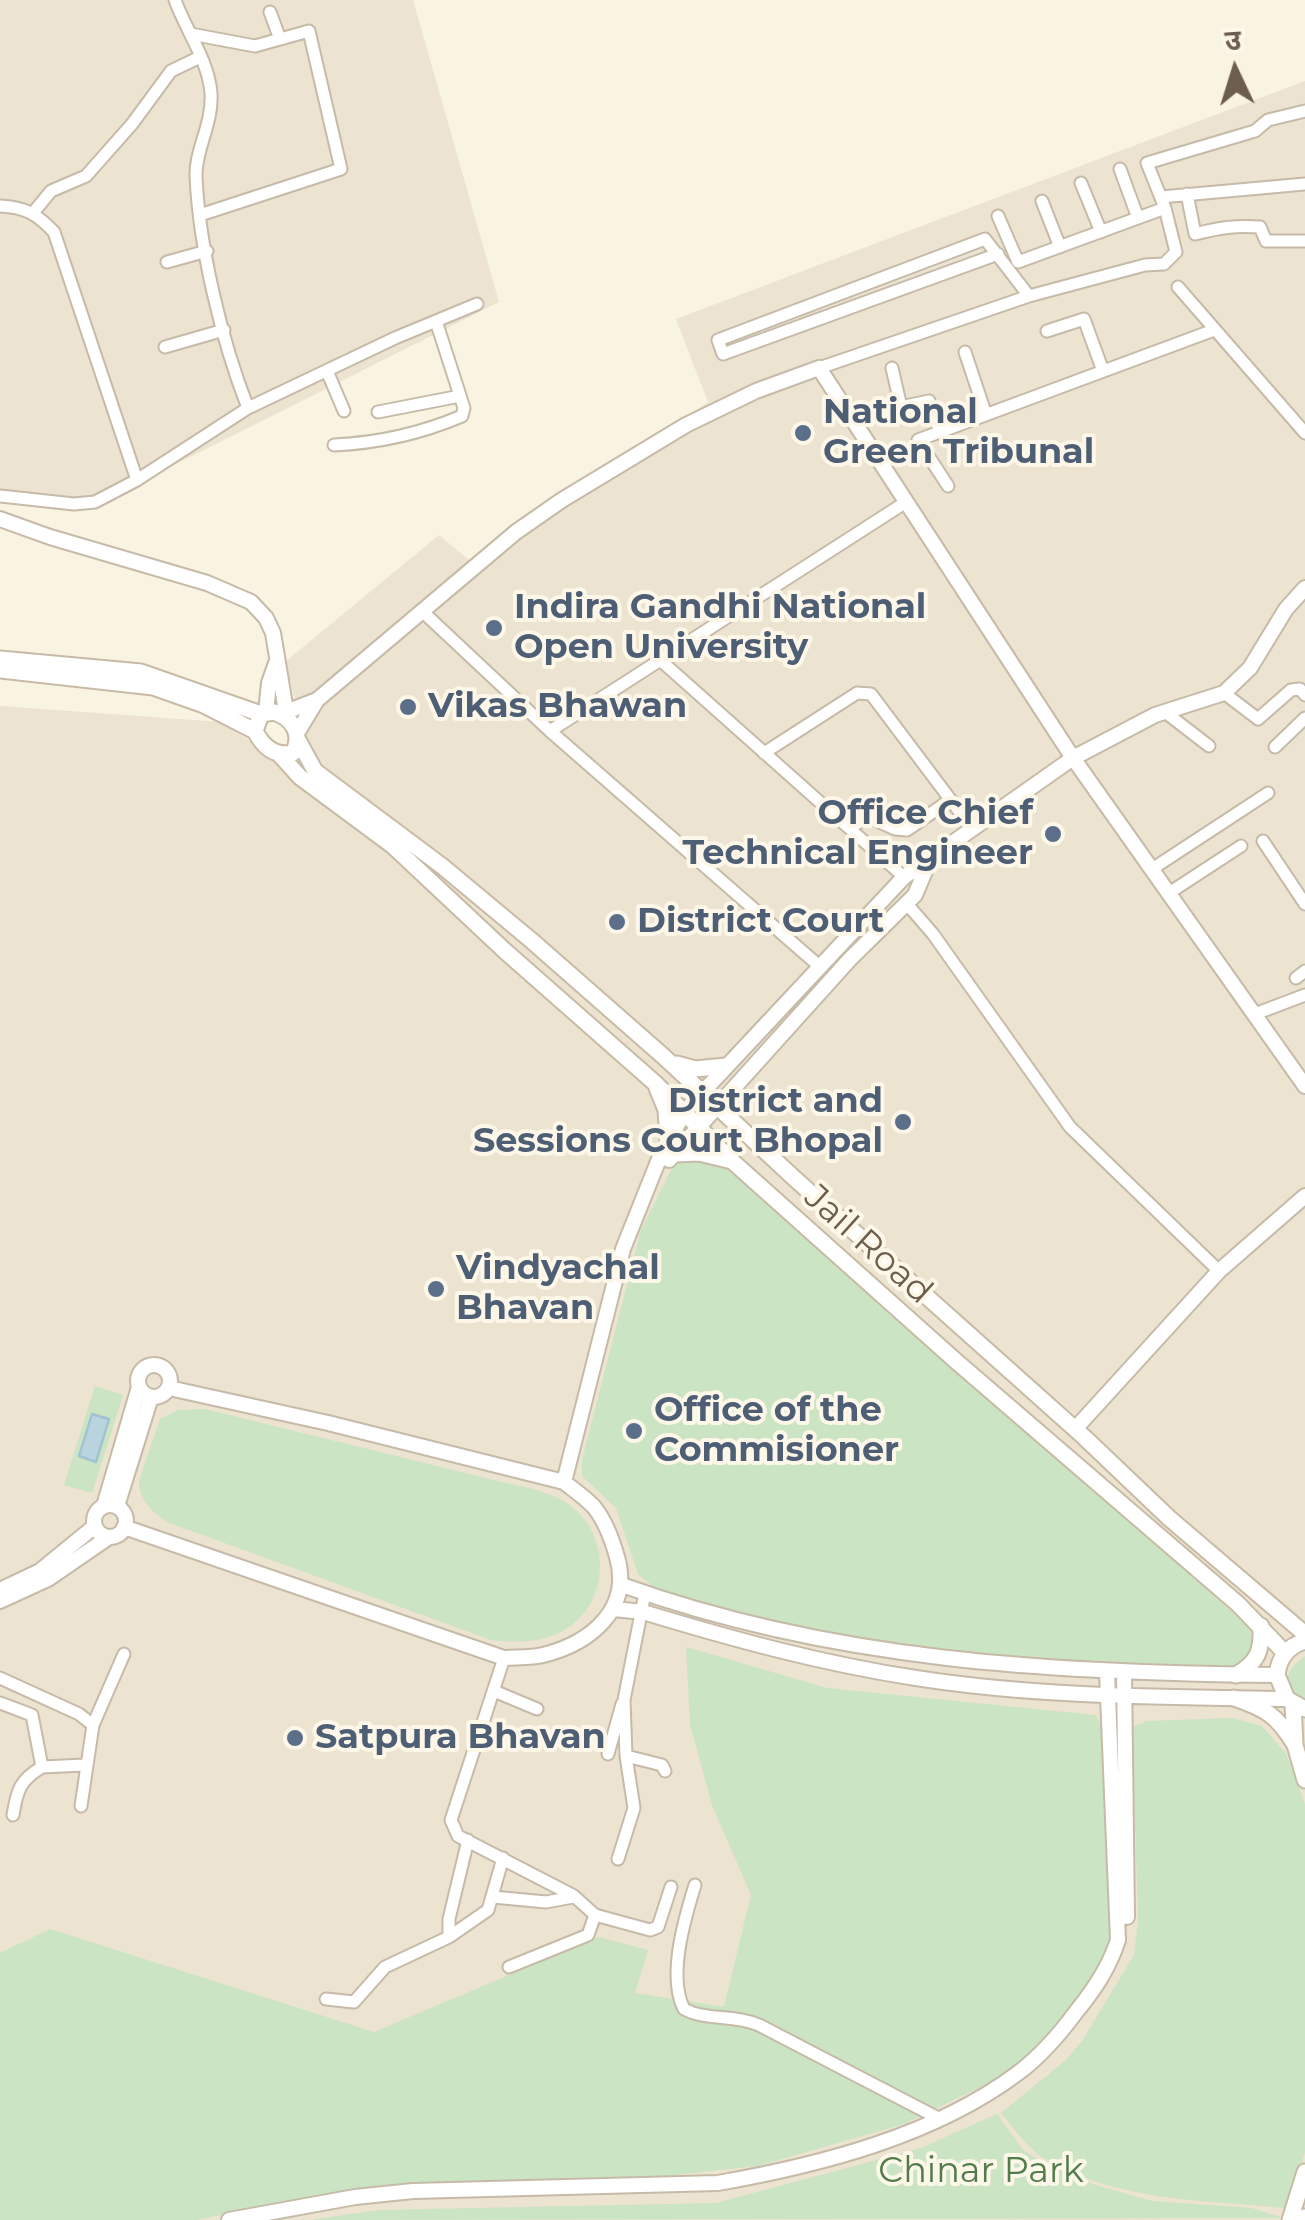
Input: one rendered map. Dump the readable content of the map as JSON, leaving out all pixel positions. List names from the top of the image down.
{
  "streets": {
    "main road": ["Jail Road"]
  },
  "parks": ["Chinar Park"],
  "places": [
    "National Green Tribunal",
    "Indira Gandhi National Open University",
    "Vikas Bhawan",
    "Office Chief Technical Engineer",
    "District Court",
    "District and Sessions Court Bhopal",
    "Vindyachal Bhavan",
    "Office of the Commisioner",
    "Satpura Bhavan"
  ],
  "north": "top"
}
